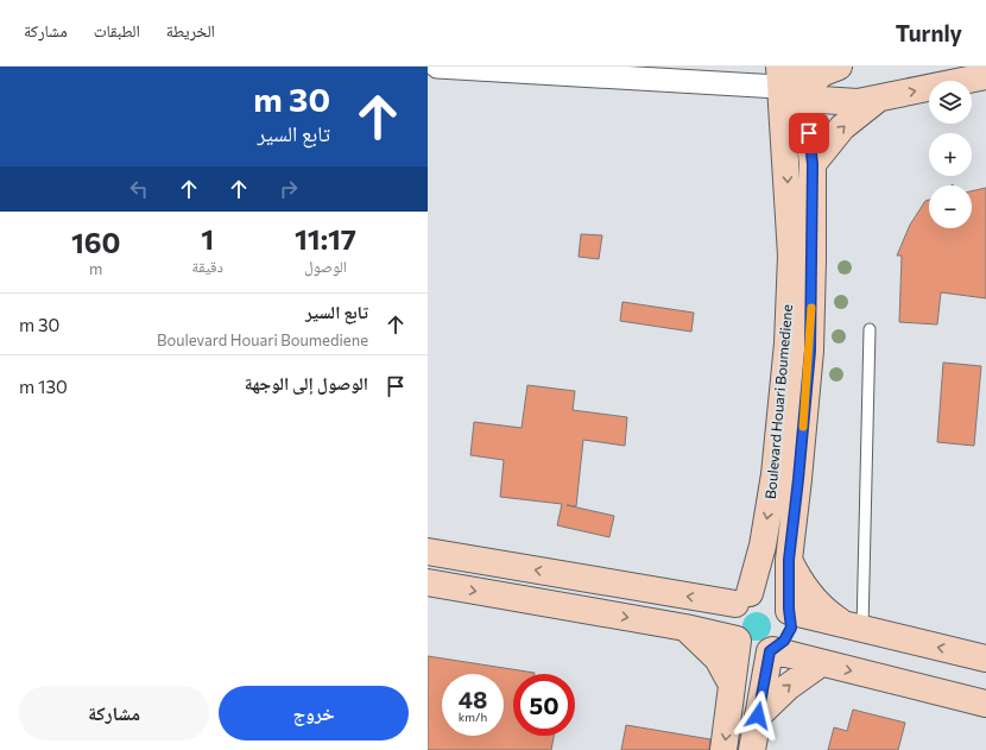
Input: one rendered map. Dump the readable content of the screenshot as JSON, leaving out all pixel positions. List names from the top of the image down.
{
  "streets": {
    "main road": ["Boulevard Houari Boumediene"]
  },
  "page": {
    "header": "Turnly",
    "nav": ["الخريطة", "الطبقات", "مشاركة"],
    "turn": ["30 m", "تابع السير"],
    "map_buttons": ["+", "−"],
    "eta": [
      "11:17",
      "الوصول",
      "1",
      "دقيقة",
      "160",
      "m"
    ],
    "list": [
      {
        "name": "تابع السير",
        "note": "Boulevard Houari Boumediene",
        "value": "30 m"
      },
      {
        "name": "الوصول إلى الوجهة",
        "value": "130 m"
      }
    ],
    "speed": "48 km/h",
    "limit": "50",
    "buttons": ["خروج", "مشاركة"]
  }
}
